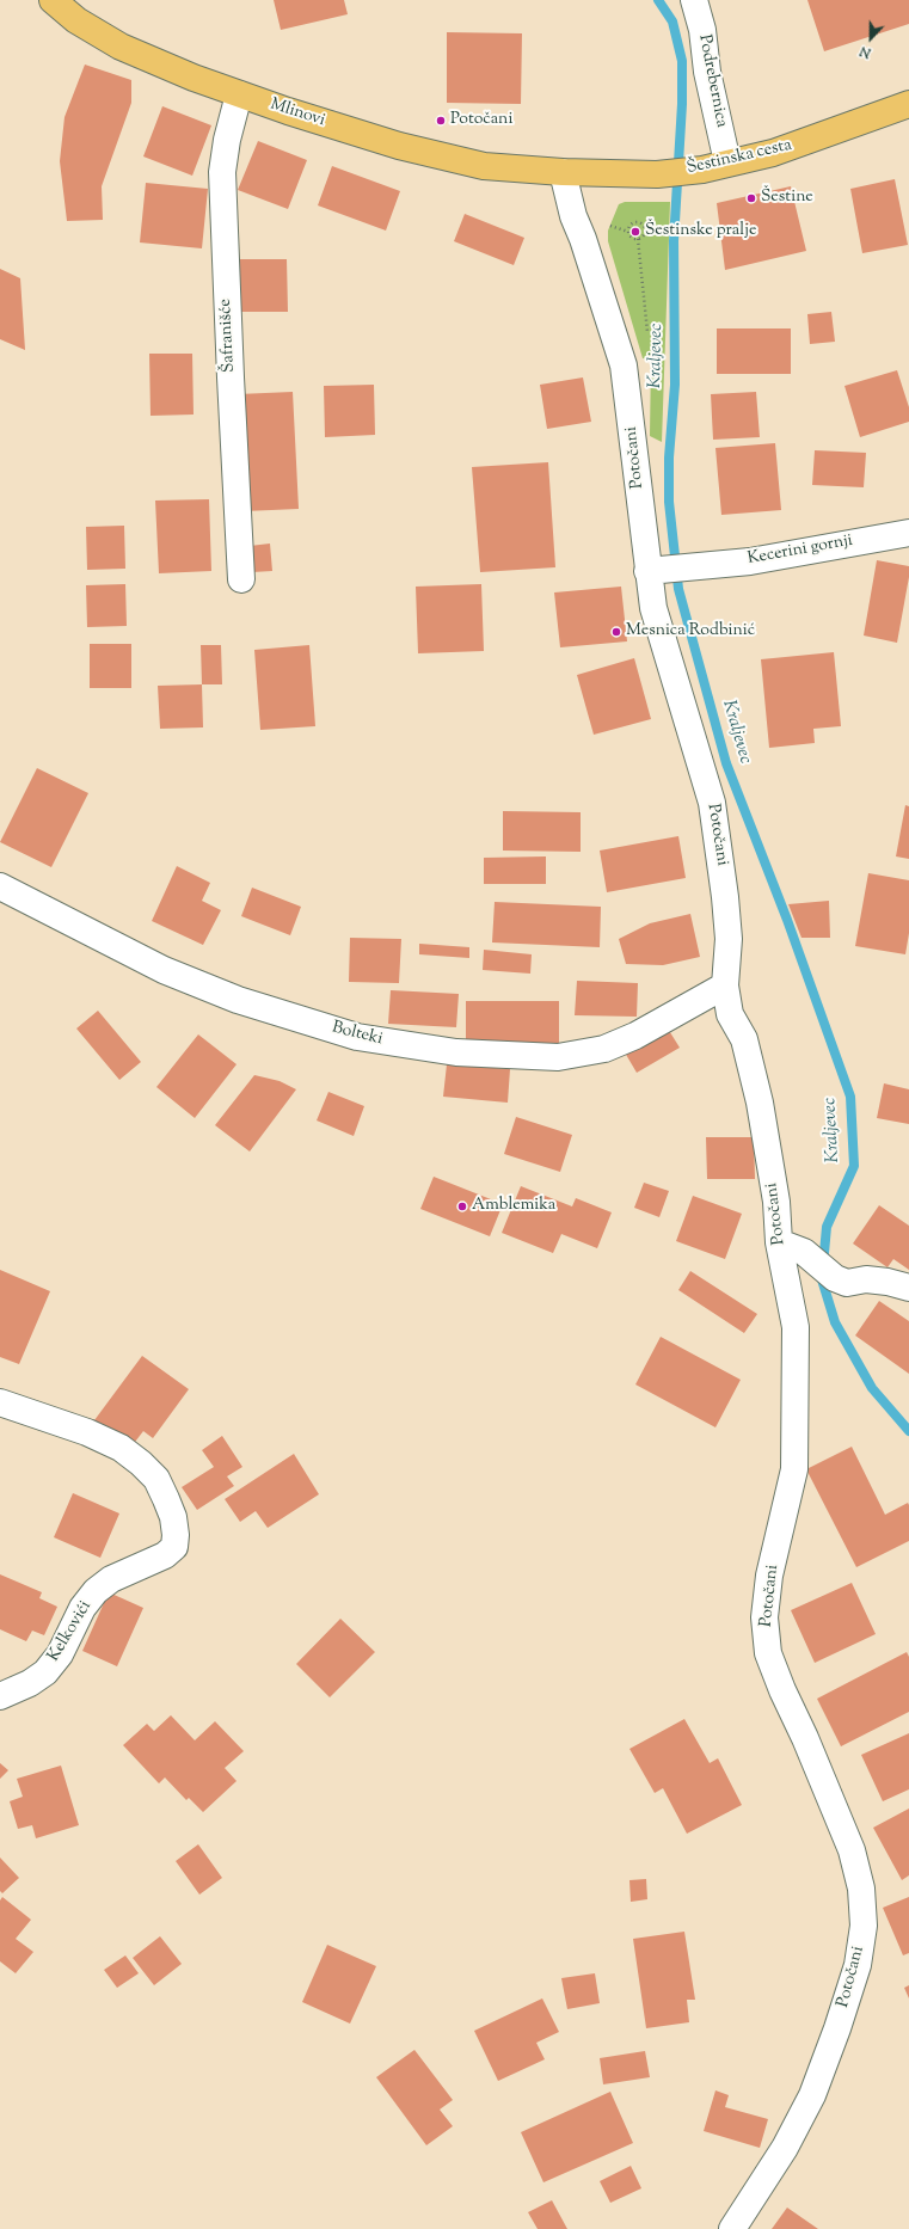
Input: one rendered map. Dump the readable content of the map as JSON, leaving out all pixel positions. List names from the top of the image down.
{
  "streets": {
    "main road": ["Mlinovi", "Šestinska cesta"],
    "street": [
      "Podrebernica",
      "Šafranišće",
      "Potočani",
      "Kecerini gornji",
      "Bolteki",
      "Kelkovići"
    ]
  },
  "crossings": [
    ["Podrebernica", "Šestinska cesta"],
    ["Mlinovi", "Šestinska cesta"],
    ["Mlinovi", "Šafranišće"],
    ["Mlinovi", "Potočani"],
    ["Šestinska cesta", "Potočani"],
    ["Potočani", "Kecerini gornji"],
    ["Potočani", "Bolteki"]
  ],
  "water": ["Kraljevec"],
  "places": [
    "Potočani",
    "Šestine",
    "Šestinske pralje",
    "Mesnica Rodbinić",
    "Amblemika"
  ],
  "north": "bottom"
}
